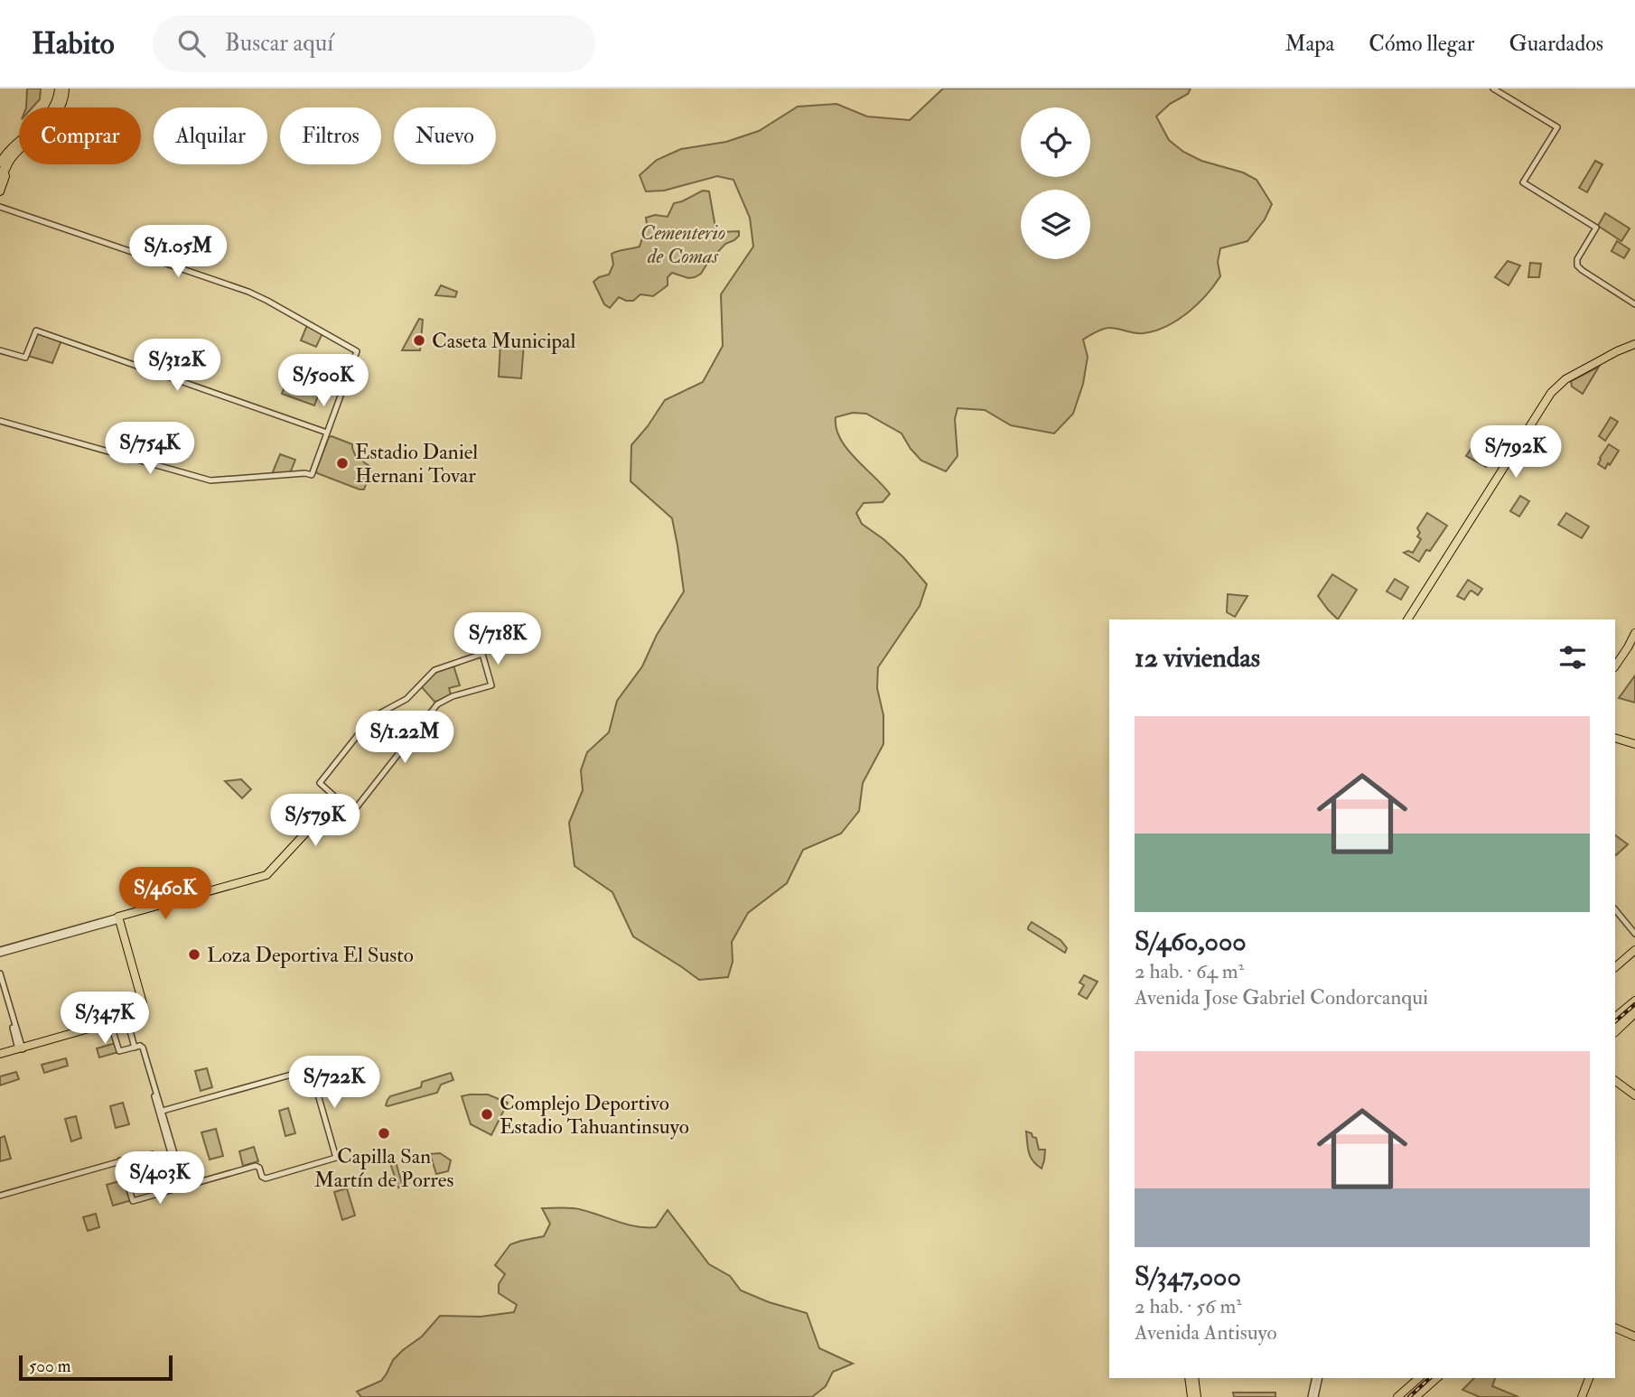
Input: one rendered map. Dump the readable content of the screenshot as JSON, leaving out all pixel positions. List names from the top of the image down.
{
  "parks": ["Cementerio de Comas"],
  "places": [
    "Caseta Municipal",
    "Estadio Daniel Hernani Tovar",
    "Loza Deportiva El Susto",
    "Complejo Deportivo Estadio Tahuantinsuyo",
    "Capilla San Martín de Porres"
  ],
  "scale_bar": "500 m",
  "page": {
    "header": "Habito",
    "search": "Buscar aquí",
    "nav": ["Mapa", "Cómo llegar", "Guardados"],
    "chip": [
      "Comprar",
      "Alquilar",
      "Filtros",
      "Nuevo"
    ],
    "price": [
      "S/1.05M",
      "S/312K",
      "S/500K",
      "S/754K",
      "S/792K",
      "S/718K",
      "S/1.22M",
      "S/579K",
      "S/460K",
      "S/347K",
      "S/722K",
      "S/403K"
    ],
    "heading": "12 viviendas",
    "list": [
      {
        "name": "S/460,000",
        "note": "2 hab. · 64 m² · Avenida Jose Gabriel Condorcanqui"
      },
      {
        "name": "S/347,000",
        "note": "2 hab. · 56 m² · Avenida Antisuyo"
      }
    ],
    "scale": "500 m"
  }
}
